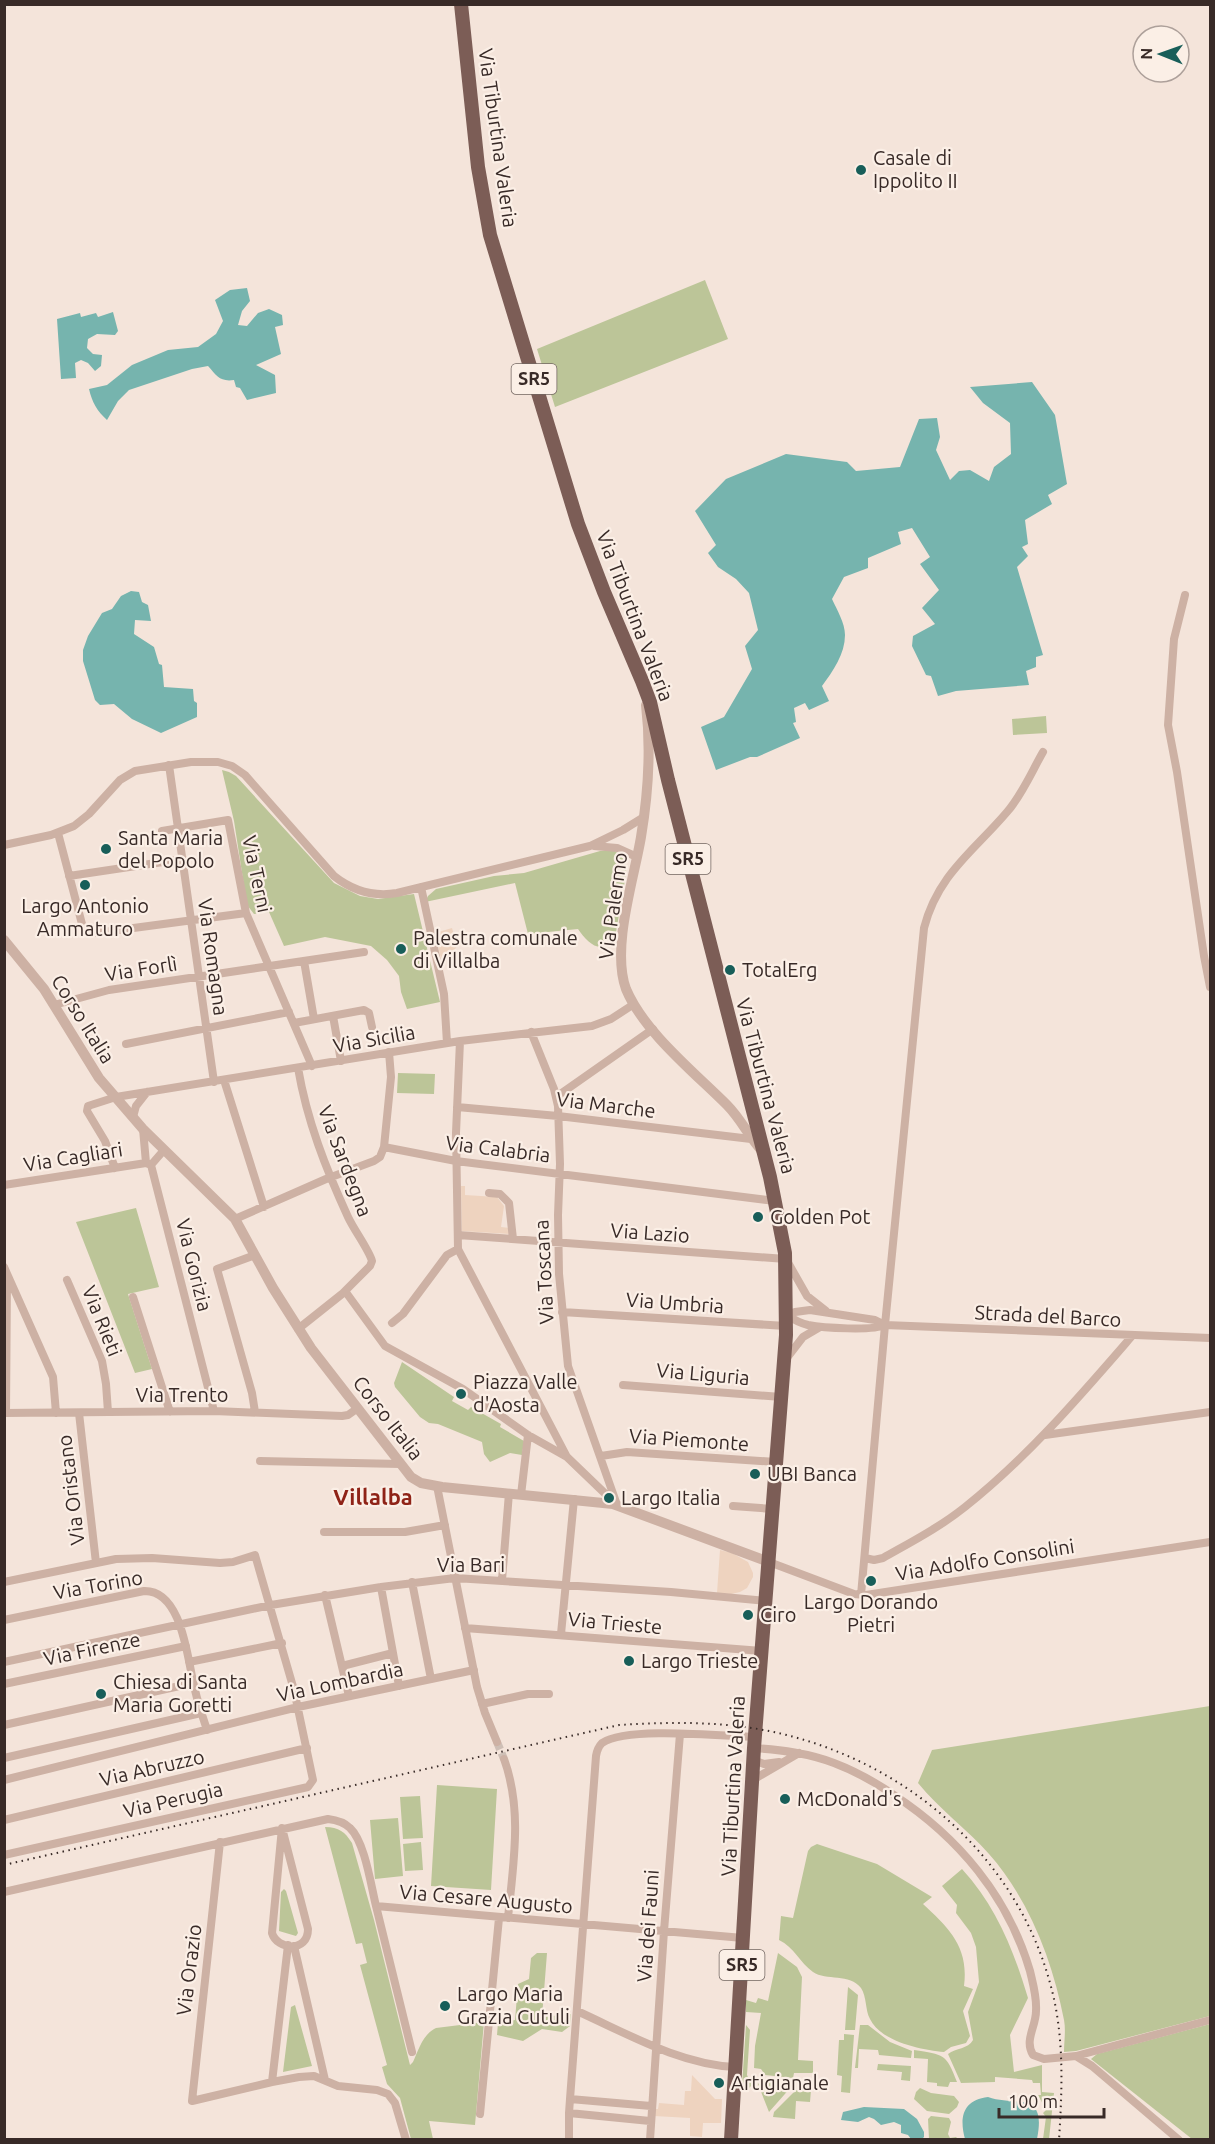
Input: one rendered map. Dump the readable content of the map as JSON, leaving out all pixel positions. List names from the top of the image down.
{
  "streets": {
    "main road": ["Via Tiburtina Valeria", "SR5"],
    "street": [
      "Via Terni",
      "Via Palermo",
      "Via Romagna",
      "Via Forlì",
      "Corso Italia",
      "Via Sicilia",
      "Via Marche",
      "Via Calabria",
      "Via Cagliari",
      "Via Sardegna",
      "Via Lazio",
      "Via Gorizia",
      "Via Toscana",
      "Via Umbria",
      "Strada del Barco",
      "Via Rieti",
      "Via Liguria",
      "Via Trento",
      "Via Piemonte",
      "Via Oristano",
      "Via Adolfo Consolini",
      "Via Bari",
      "Via Torino",
      "Via Trieste",
      "Via Firenze",
      "Via Lombardia",
      "Via Abruzzo",
      "Via Perugia",
      "Via Cesare Augusto",
      "Via dei Fauni",
      "Via Orazio"
    ]
  },
  "crossings": [
    ["Via Tiburtina Valeria", "Via Palermo"],
    ["Via Tiburtina Valeria", "Corso Italia"],
    ["Via Tiburtina Valeria", "Via Calabria"],
    ["Via Tiburtina Valeria", "Via Lazio"],
    ["Via Tiburtina Valeria", "Via Umbria"],
    ["Via Tiburtina Valeria", "Strada del Barco"],
    ["Via Tiburtina Valeria", "Via Liguria"],
    ["Via Tiburtina Valeria", "Via Piemonte"],
    ["Via Tiburtina Valeria", "Via Adolfo Consolini"],
    ["Via Tiburtina Valeria", "Via Bari"],
    ["Via Tiburtina Valeria", "Via Trieste"],
    ["Via Tiburtina Valeria", "Via Cesare Augusto"],
    ["Via Terni", "Via Romagna"],
    ["Via Terni", "Via Forlì"],
    ["Via Terni", "Via Sicilia"],
    ["Via Palermo", "Via Sicilia"],
    ["Via Palermo", "Via Marche"],
    ["Via Romagna", "Via Forlì"],
    ["Via Romagna", "Via Sicilia"],
    ["Via Forlì", "Corso Italia"],
    ["Corso Italia", "Via Sicilia"],
    ["Corso Italia", "Via Gorizia"],
    ["Corso Italia", "Via Toscana"],
    ["Corso Italia", "Via Trento"],
    ["Corso Italia", "Via Adolfo Consolini"],
    ["Via Sicilia", "Via Cagliari"],
    ["Via Sicilia", "Via Sardegna"],
    ["Via Sicilia", "Via Toscana"],
    ["Via Marche", "Via Toscana"],
    ["Via Calabria", "Via Toscana"],
    ["Via Cagliari", "Via Gorizia"],
    ["Via Lazio", "Via Toscana"],
    ["Via Gorizia", "Via Trento"],
    ["Via Toscana", "Via Umbria"],
    ["Via Toscana", "Via Piemonte"],
    ["Via Umbria", "Strada del Barco"],
    ["Via Rieti", "Via Trento"],
    ["Via Trento", "Via Oristano"],
    ["Via Oristano", "Via Perugia"],
    ["Via Bari", "Via Torino"],
    ["Via Bari", "Via Perugia"],
    ["Via Torino", "Via Firenze"],
    ["Via Torino", "Via Lombardia"],
    ["Via Lombardia", "Via Perugia"],
    ["Via Abruzzo", "Via Perugia"],
    ["Via Cesare Augusto", "Via dei Fauni"],
    ["Via Cesare Augusto", "Via Orazio"]
  ],
  "districts": ["Villalba"],
  "places": [
    "Casale di Ippolito II",
    "Santa Maria del Popolo",
    "Largo Antonio Ammaturo",
    "Palestra comunale di Villalba",
    "TotalErg",
    "Golden Pot",
    "Piazza Valle d'Aosta",
    "UBI Banca",
    "Largo Italia",
    "Largo Dorando Pietri",
    "Ciro",
    "Largo Trieste",
    "Chiesa di Santa Maria Goretti",
    "McDonald's",
    "Largo Maria Grazia Cutuli",
    "Artigianale"
  ],
  "scale_bar": "100 m",
  "north": "left"
}
